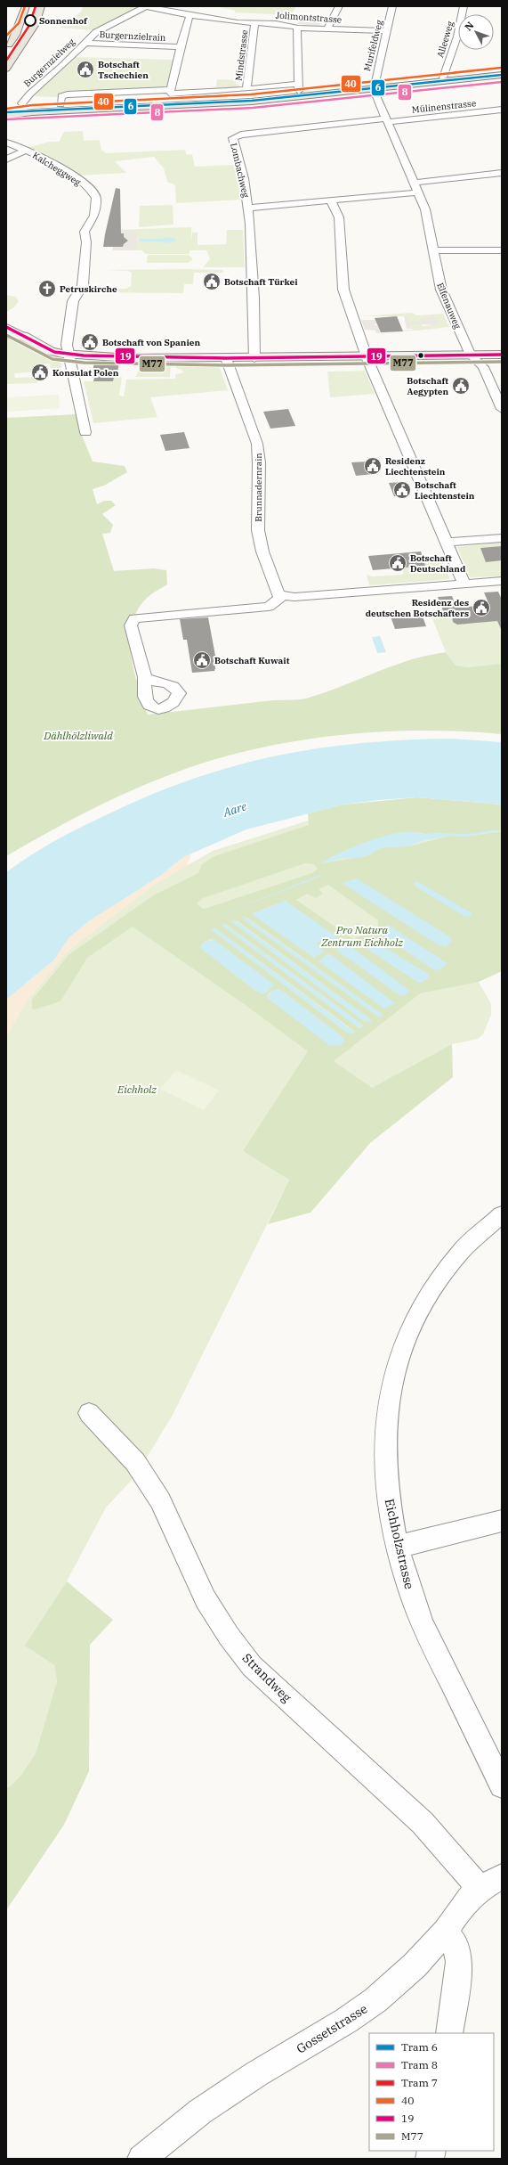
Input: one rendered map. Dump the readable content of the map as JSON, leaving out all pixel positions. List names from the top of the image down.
{
  "streets": {
    "street": [
      "Jolimontstrasse",
      "Burgernzielrain",
      "Alleeweg",
      "Murifeldweg",
      "Mindstrasse",
      "Burgernzielweg",
      "Mülinenstrasse",
      "Kalcheggweg",
      "Lombachweg",
      "Elfenauweg",
      "Brunnadernrain",
      "Eichholzstrasse",
      "Strandweg",
      "Gossetstrasse"
    ]
  },
  "crossings": [
    ["Jolimontstrasse", "Murifeldweg"],
    ["Jolimontstrasse", "Mindstrasse"],
    ["Jolimontstrasse", "Burgernzielweg"],
    ["Burgernzielrain", "Burgernzielweg"],
    ["Murifeldweg", "Elfenauweg"],
    ["Mülinenstrasse", "Lombachweg"],
    ["Mülinenstrasse", "Elfenauweg"],
    ["Lombachweg", "Elfenauweg"],
    ["Strandweg", "Gossetstrasse"]
  ],
  "water": ["Aare"],
  "parks": ["Dählhölzliwald", "Pro Natura Zentrum Eichholz", "Eichholz"],
  "places": {
    "other": ["Sonnenhof"],
    "public building": [
      "Botschaft Tschechien",
      "Botschaft Türkei",
      "Botschaft von Spanien",
      "Konsulat Polen",
      "Botschaft Aegypten",
      "Residenz Liechtenstein",
      "Botschaft Liechtenstein",
      "Botschaft Deutschland",
      "Residenz des deutschen Botschafters",
      "Botschaft Kuwait"
    ],
    "church": ["Petruskirche"]
  },
  "lines": [
    "tram line 7",
    "transit line 40",
    "tram line 6",
    "tram line 8",
    "transit line 19",
    "transit line M77"
  ],
  "legend": [
    "Tram 6",
    "Tram 8",
    "Tram 7",
    "40",
    "19",
    "M77"
  ],
  "north": "top left"
}
